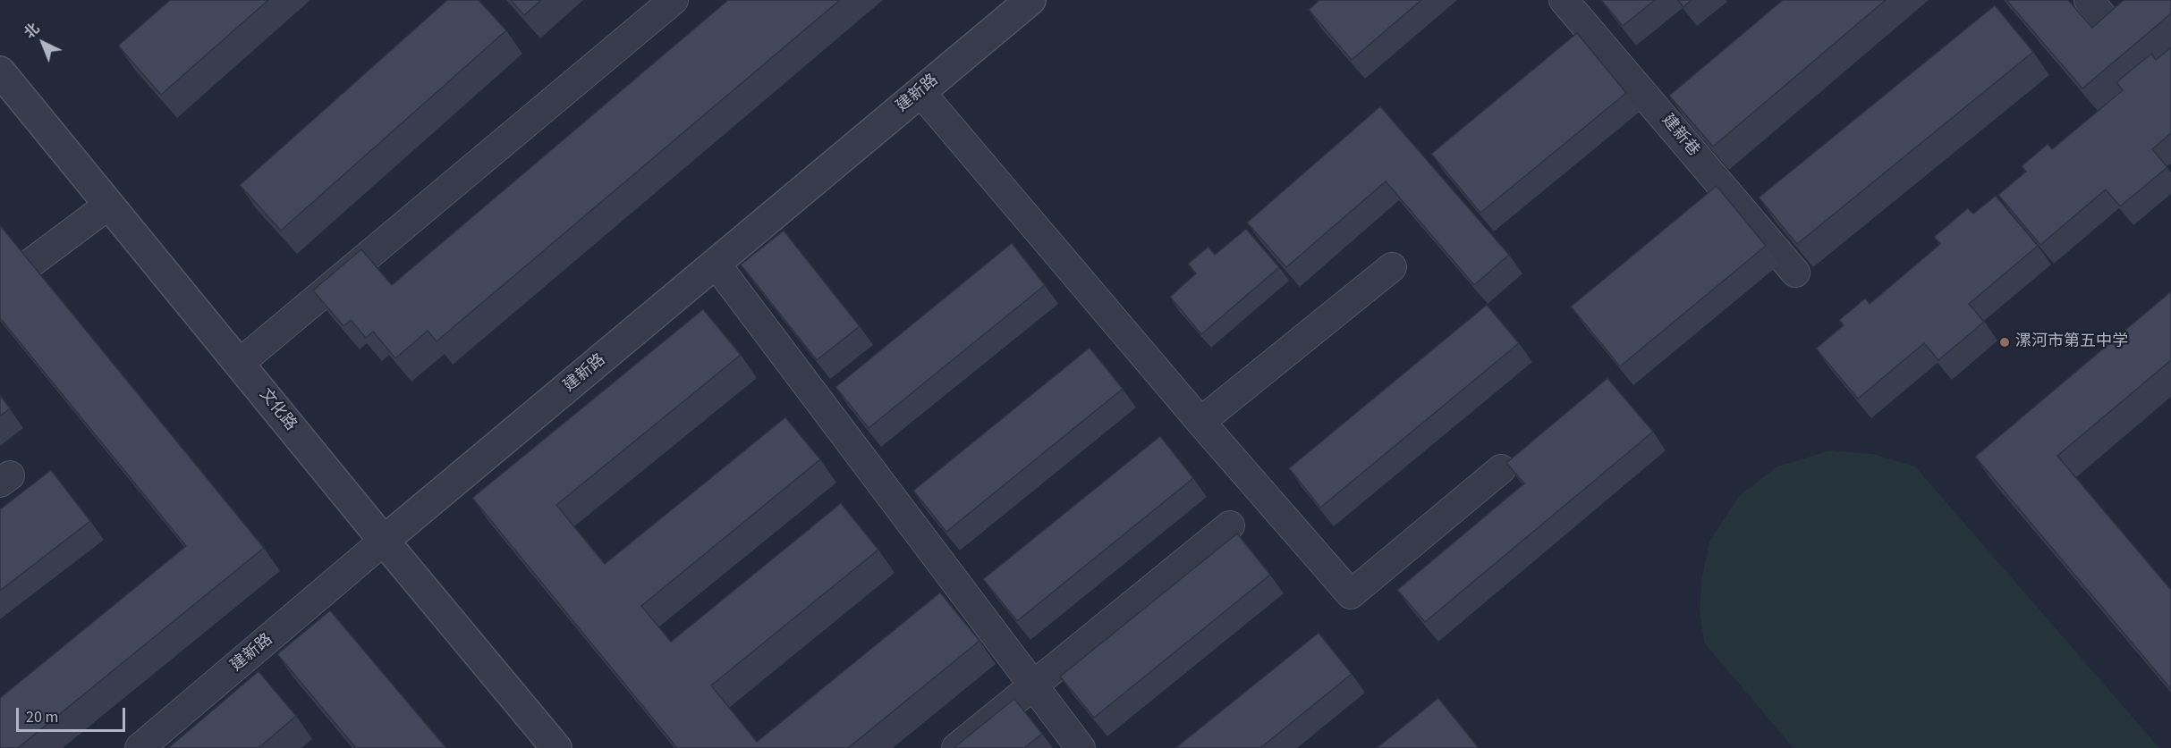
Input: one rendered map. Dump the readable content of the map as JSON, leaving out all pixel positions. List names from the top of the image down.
{
  "streets": {
    "street": ["建新路", "建新巷", "文化路"]
  },
  "crossings": [
    ["建新路", "文化路"]
  ],
  "places": ["漯河市第五中学"],
  "scale_bar": "20 m",
  "north": "top left"
}
